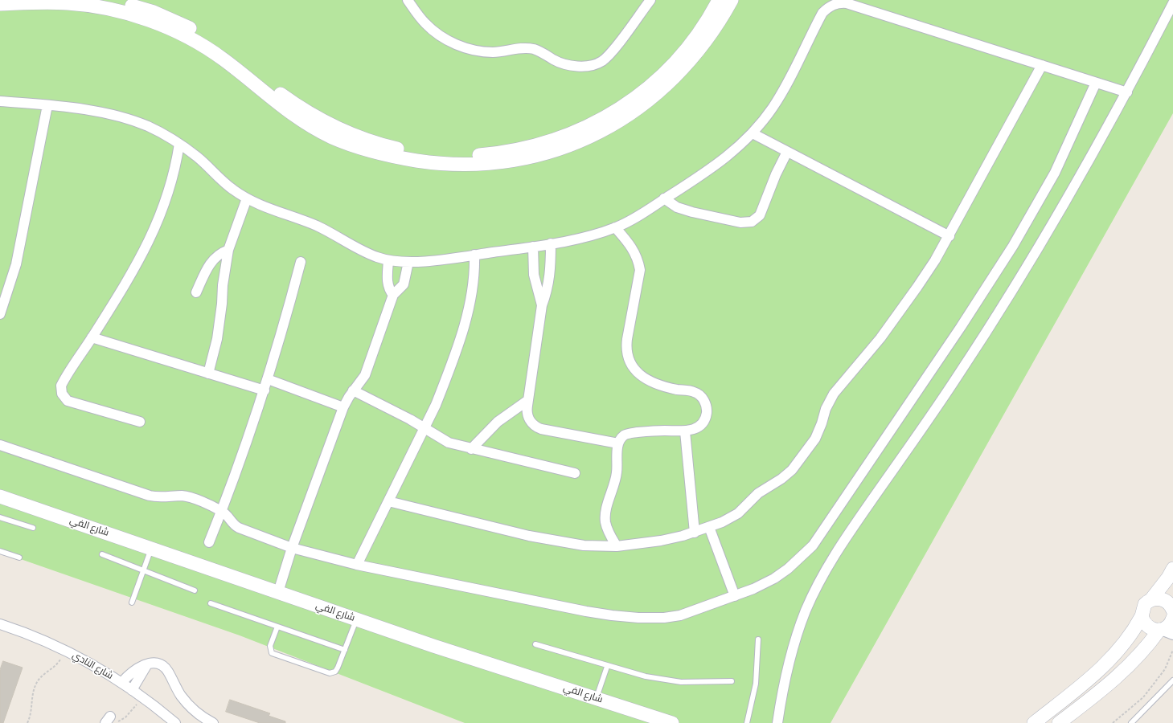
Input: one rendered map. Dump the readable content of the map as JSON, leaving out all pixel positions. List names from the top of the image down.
{
  "streets": {
    "street": ["شارع الفي", "شارع النادي"]
  }
}
